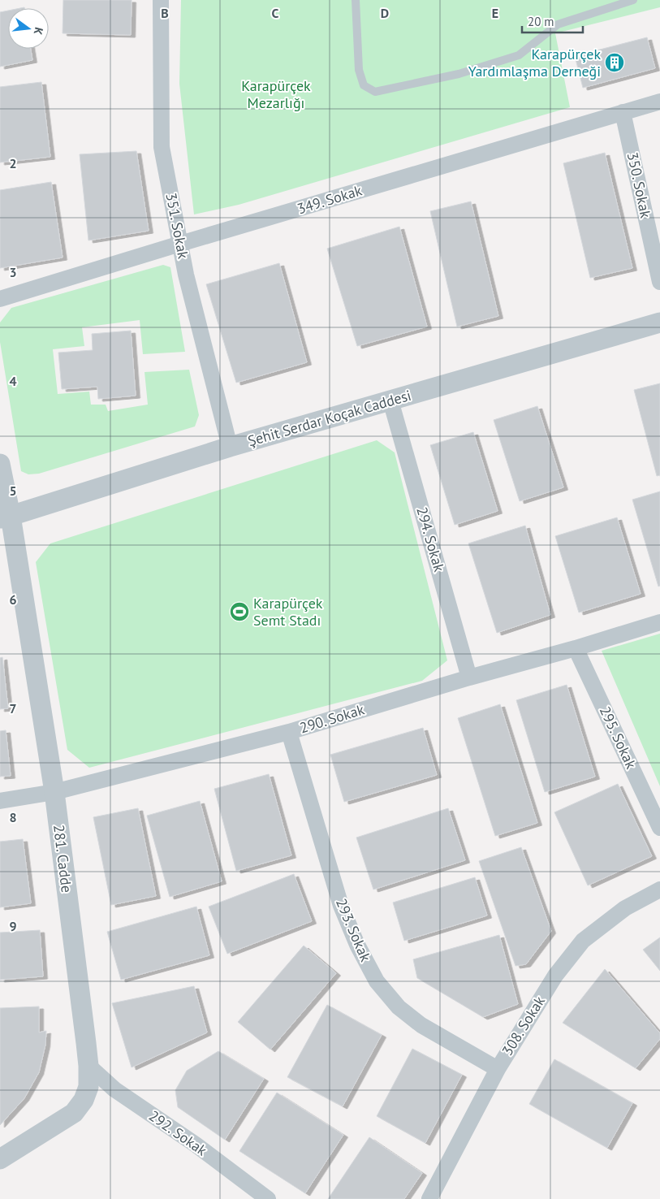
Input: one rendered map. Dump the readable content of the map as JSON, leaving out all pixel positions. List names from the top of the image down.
{
  "streets": {
    "street": [
      "350. Sokak",
      "349. Sokak",
      "351. Sokak",
      "Şehit Serdar Koçak Caddesi",
      "294. Sokak",
      "290. Sokak",
      "295. Sokak",
      "281. Cadde",
      "293. Sokak",
      "308. Sokak",
      "292. Sokak"
    ]
  },
  "crossings": [
    ["350. Sokak", "349. Sokak"],
    ["349. Sokak", "351. Sokak"],
    ["351. Sokak", "Şehit Serdar Koçak Caddesi"],
    ["Şehit Serdar Koçak Caddesi", "294. Sokak"],
    ["Şehit Serdar Koçak Caddesi", "281. Cadde"],
    ["294. Sokak", "290. Sokak"],
    ["290. Sokak", "295. Sokak"],
    ["290. Sokak", "281. Cadde"],
    ["290. Sokak", "293. Sokak"],
    ["281. Cadde", "292. Sokak"],
    ["293. Sokak", "308. Sokak"]
  ],
  "parks": ["Karapürçek Mezarlığı"],
  "places": {
    "building": ["Karapürçek Yardımlaşma Derneği"],
    "sports": ["Karapürçek Semt Stadı"]
  },
  "scale_bar": "20 m",
  "north": "right",
  "grid": {
    "columns": [
      "B",
      "C",
      "D",
      "E"
    ],
    "rows": [
      "2",
      "3",
      "4",
      "5",
      "6",
      "7",
      "8",
      "9"
    ]
  }
}
